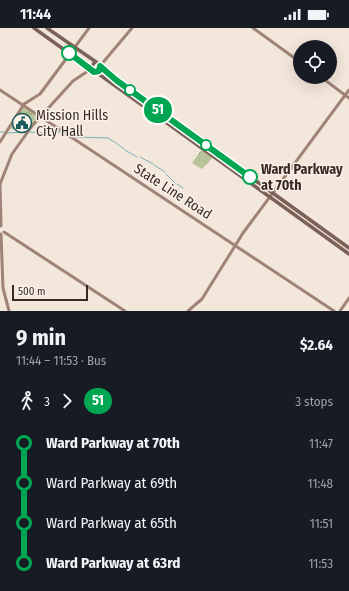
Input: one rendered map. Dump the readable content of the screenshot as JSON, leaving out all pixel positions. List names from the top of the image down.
{
  "streets": {
    "main road": ["State Line Road"]
  },
  "places": {
    "public building": ["Mission Hills City Hall"],
    "other": ["Ward Parkway at 70th"]
  },
  "lines": ["bus line 51"],
  "scale_bar": "500 m",
  "page": {
    "status": "11:44",
    "on_map": "51",
    "scale": "500 m",
    "heading": ["9 min", "11:44 – 11:53 · Bus", "$2.64"],
    "legs": ["3", "51", "3 stops"],
    "list": [
      {
        "name": "Ward Parkway at 70th",
        "value": "11:47"
      },
      {
        "name": "Ward Parkway at 69th",
        "value": "11:48"
      },
      {
        "name": "Ward Parkway at 65th",
        "value": "11:51"
      },
      {
        "name": "Ward Parkway at 63rd",
        "value": "11:53"
      }
    ]
  }
}
